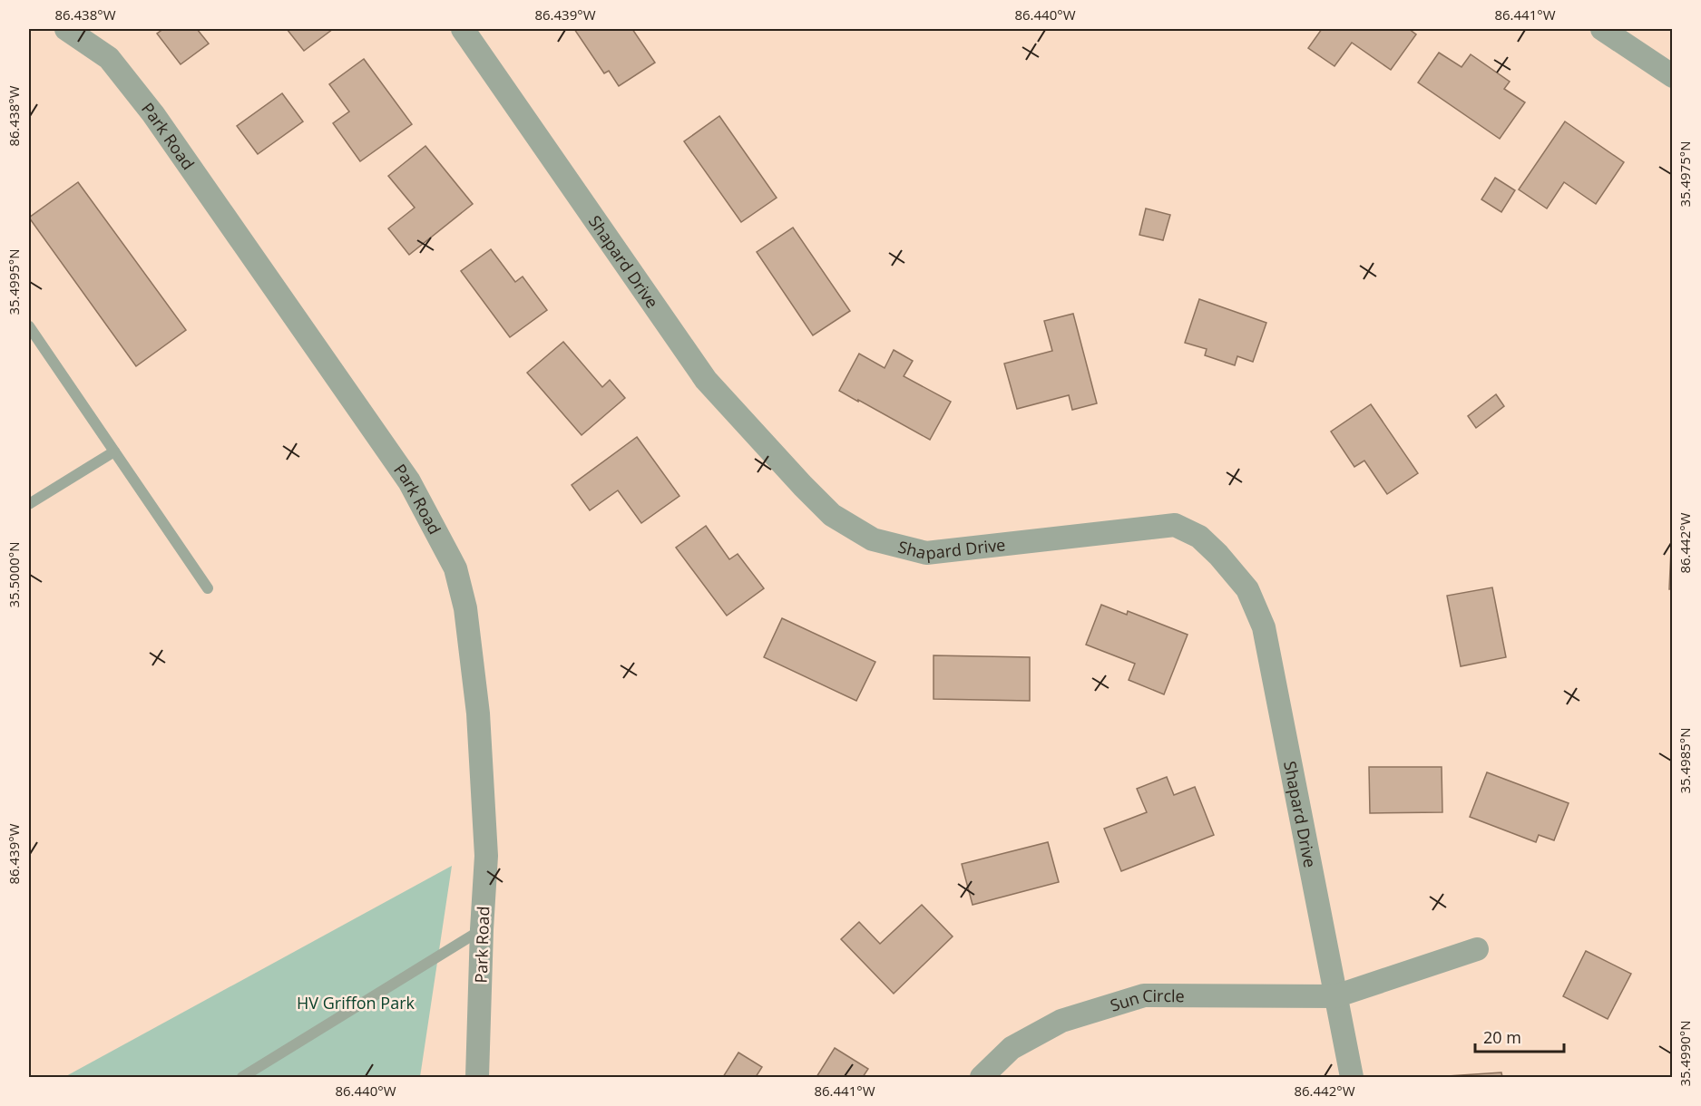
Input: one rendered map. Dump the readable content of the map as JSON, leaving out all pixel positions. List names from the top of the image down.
{
  "streets": {
    "street": ["Park Road", "Shapard Drive", "Sun Circle"]
  },
  "crossings": [
    ["Shapard Drive", "Sun Circle"]
  ],
  "parks": ["HV Griffon Park"],
  "scale_bar": "20 m",
  "coordinates": [
    "86.438°W",
    "86.439°W",
    "86.440°W",
    "86.441°W",
    "35.4975°N",
    "35.4995°N",
    "86.442°W",
    "35.5000°N",
    "35.4985°N",
    "35.4990°N"
  ]
}
